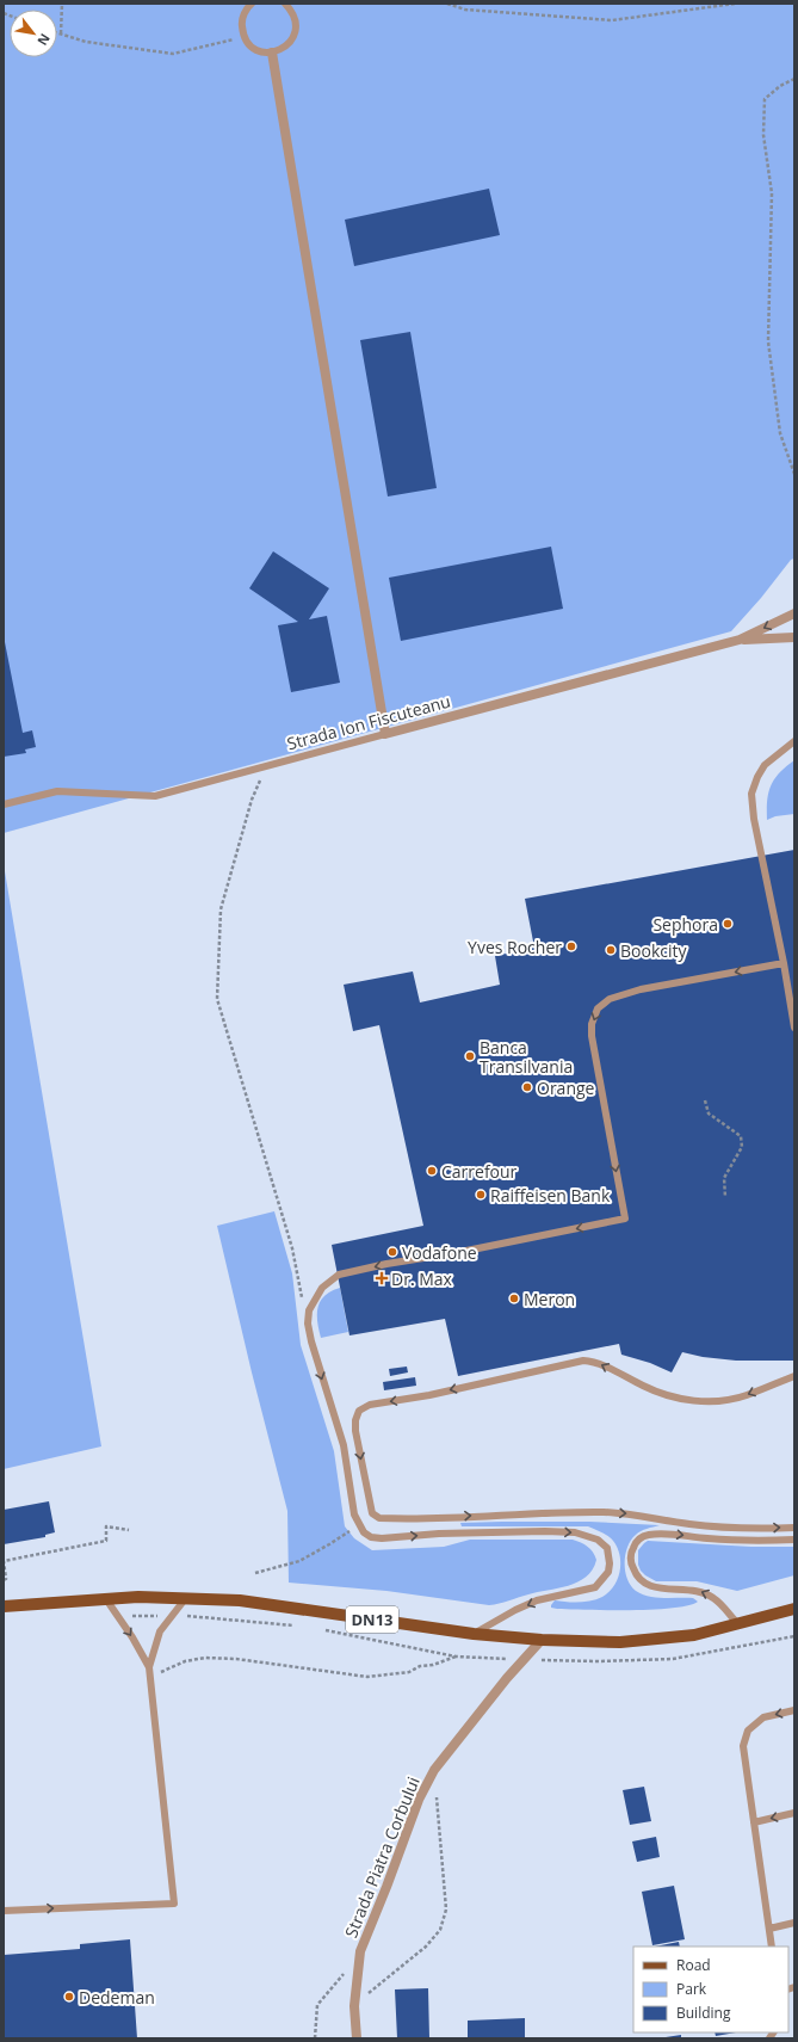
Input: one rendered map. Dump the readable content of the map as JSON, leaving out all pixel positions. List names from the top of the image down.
{
  "streets": {
    "main road": ["DN13"],
    "street": ["Strada Ion Fiscuteanu", "Strada Piatra Corbului"]
  },
  "crossings": [
    ["DN13", "Strada Piatra Corbului"]
  ],
  "places": {
    "other": [
      "Sephora",
      "Yves Rocher",
      "Bookcity",
      "Banca Transilvania",
      "Orange",
      "Carrefour",
      "Raiffeisen Bank",
      "Vodafone",
      "Meron",
      "Dedeman"
    ],
    "health": ["Dr. Max"]
  },
  "legend": ["Road", "Park", "Building"],
  "north": "bottom right"
}
